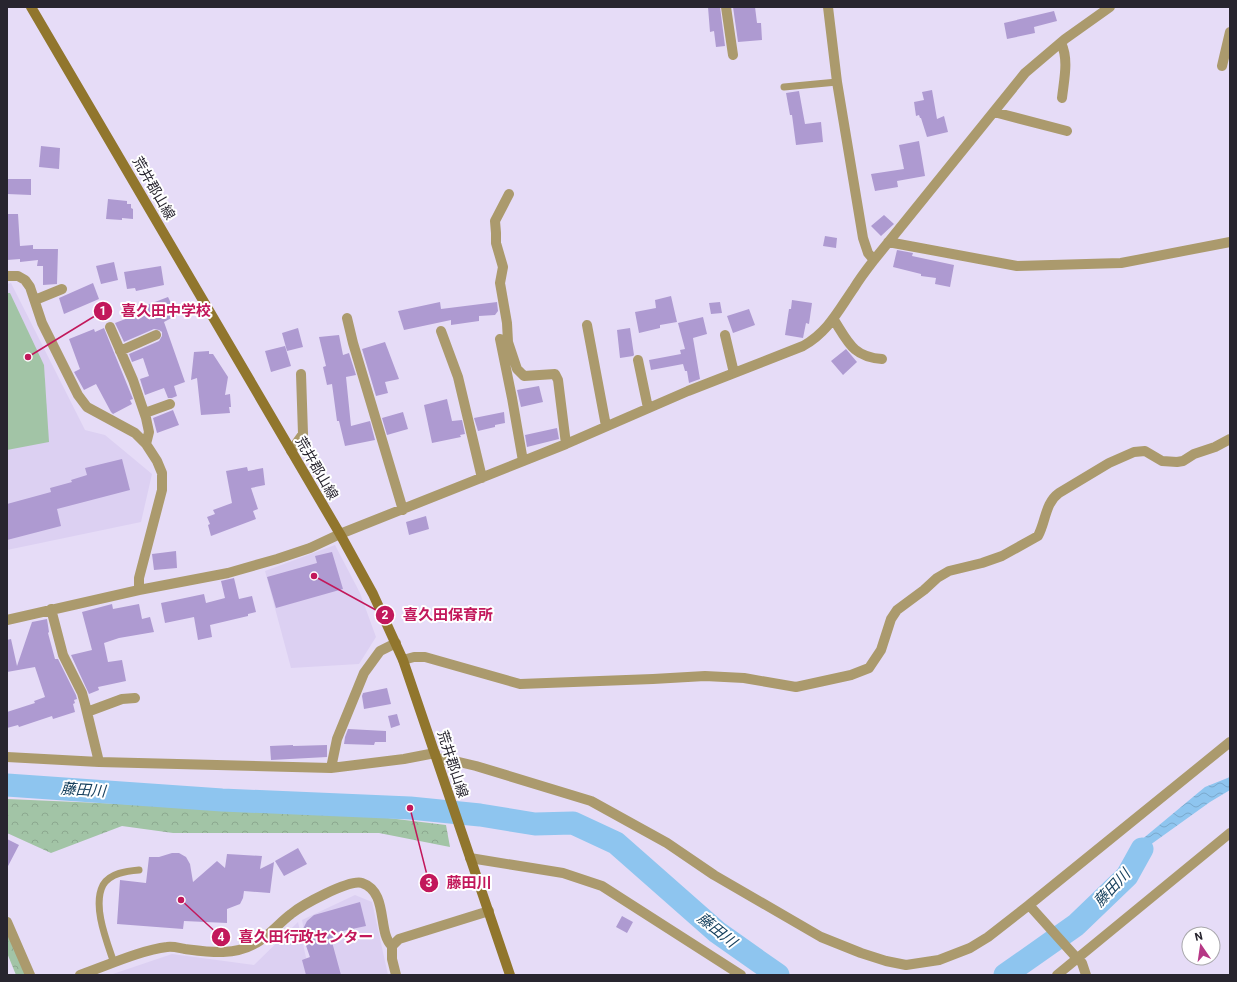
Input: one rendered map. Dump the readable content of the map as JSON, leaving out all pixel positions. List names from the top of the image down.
{
  "streets": {
    "main road": ["荒井郡山線"]
  },
  "water": ["藤田川"],
  "places": [
    "喜久田中学校",
    "喜久田保育所",
    "藤田川",
    "喜久田行政センター"
  ],
  "north": "top"
}
